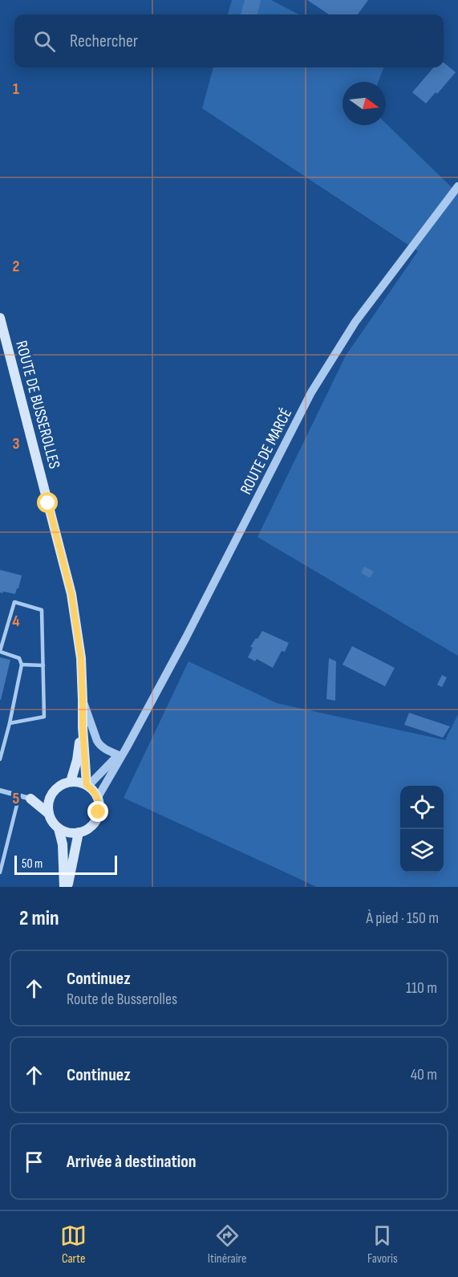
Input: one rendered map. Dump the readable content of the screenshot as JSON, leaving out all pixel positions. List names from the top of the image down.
{
  "streets": {
    "main road": ["ROUTE DE BUSSEROLLES"],
    "street": ["ROUTE DE MARCÉ"]
  },
  "scale_bar": "50 m",
  "north": "right",
  "page": {
    "search": "Rechercher",
    "scale": "50 m",
    "heading": ["2 min", "À pied · 150 m"],
    "list": [
      ["Continuez", "Route de Busserolles", "110 m"],
      ["Continuez", "40 m"],
      "Arrivée à destination"
    ],
    "nav": ["Carte", "Itinéraire", "Favoris"]
  },
  "grid": {
    "rows": [
      "1",
      "2",
      "3",
      "4",
      "5"
    ]
  }
}
